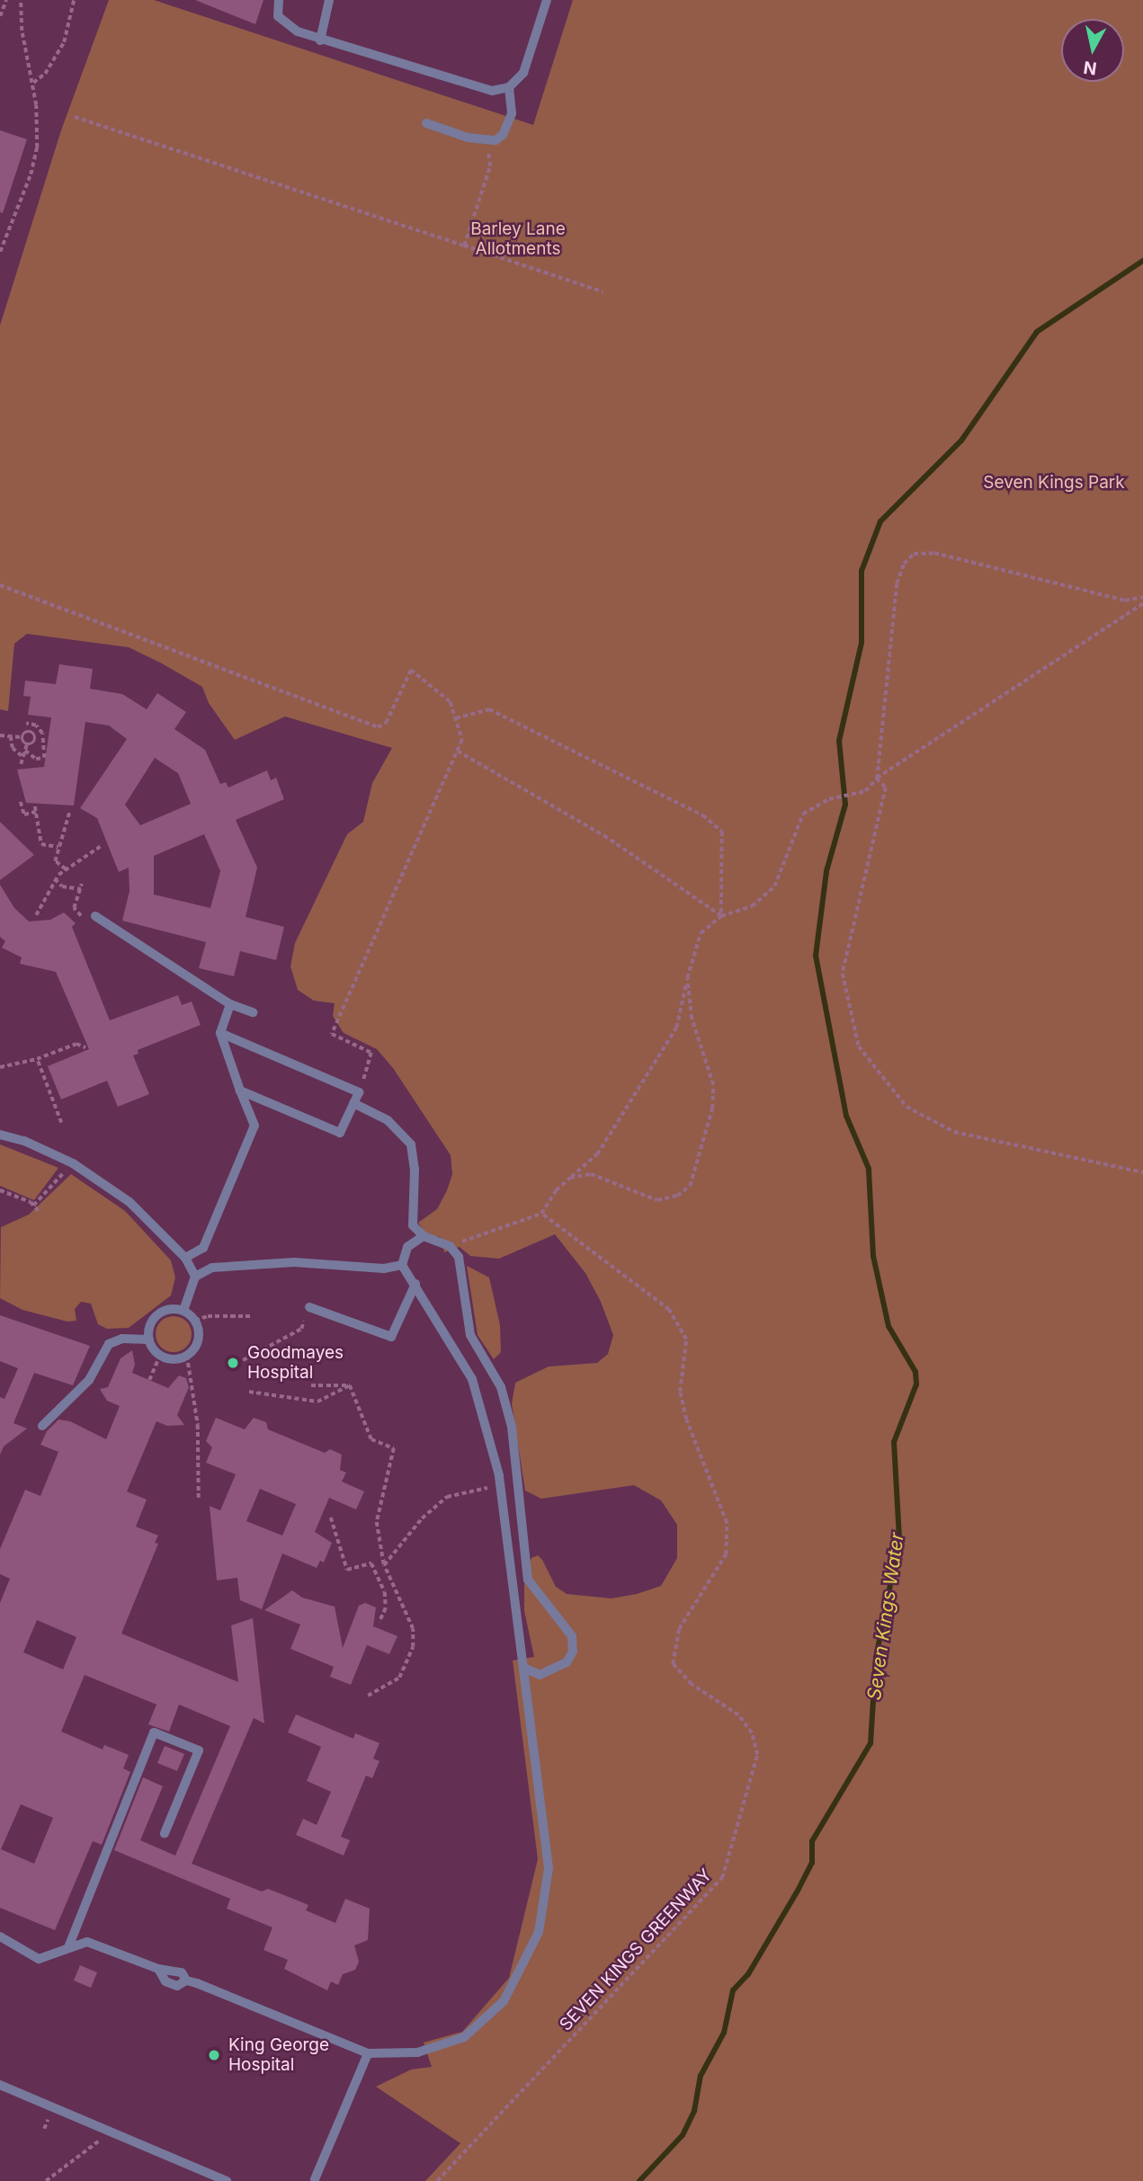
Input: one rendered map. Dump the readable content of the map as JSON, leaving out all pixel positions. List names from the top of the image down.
{
  "streets": {
    "path": ["SEVEN KINGS GREENWAY"]
  },
  "water": ["Seven Kings Water"],
  "parks": ["Barley Lane Allotments", "Seven Kings Park"],
  "places": ["Goodmayes Hospital", "King George Hospital"],
  "north": "bottom"
}
